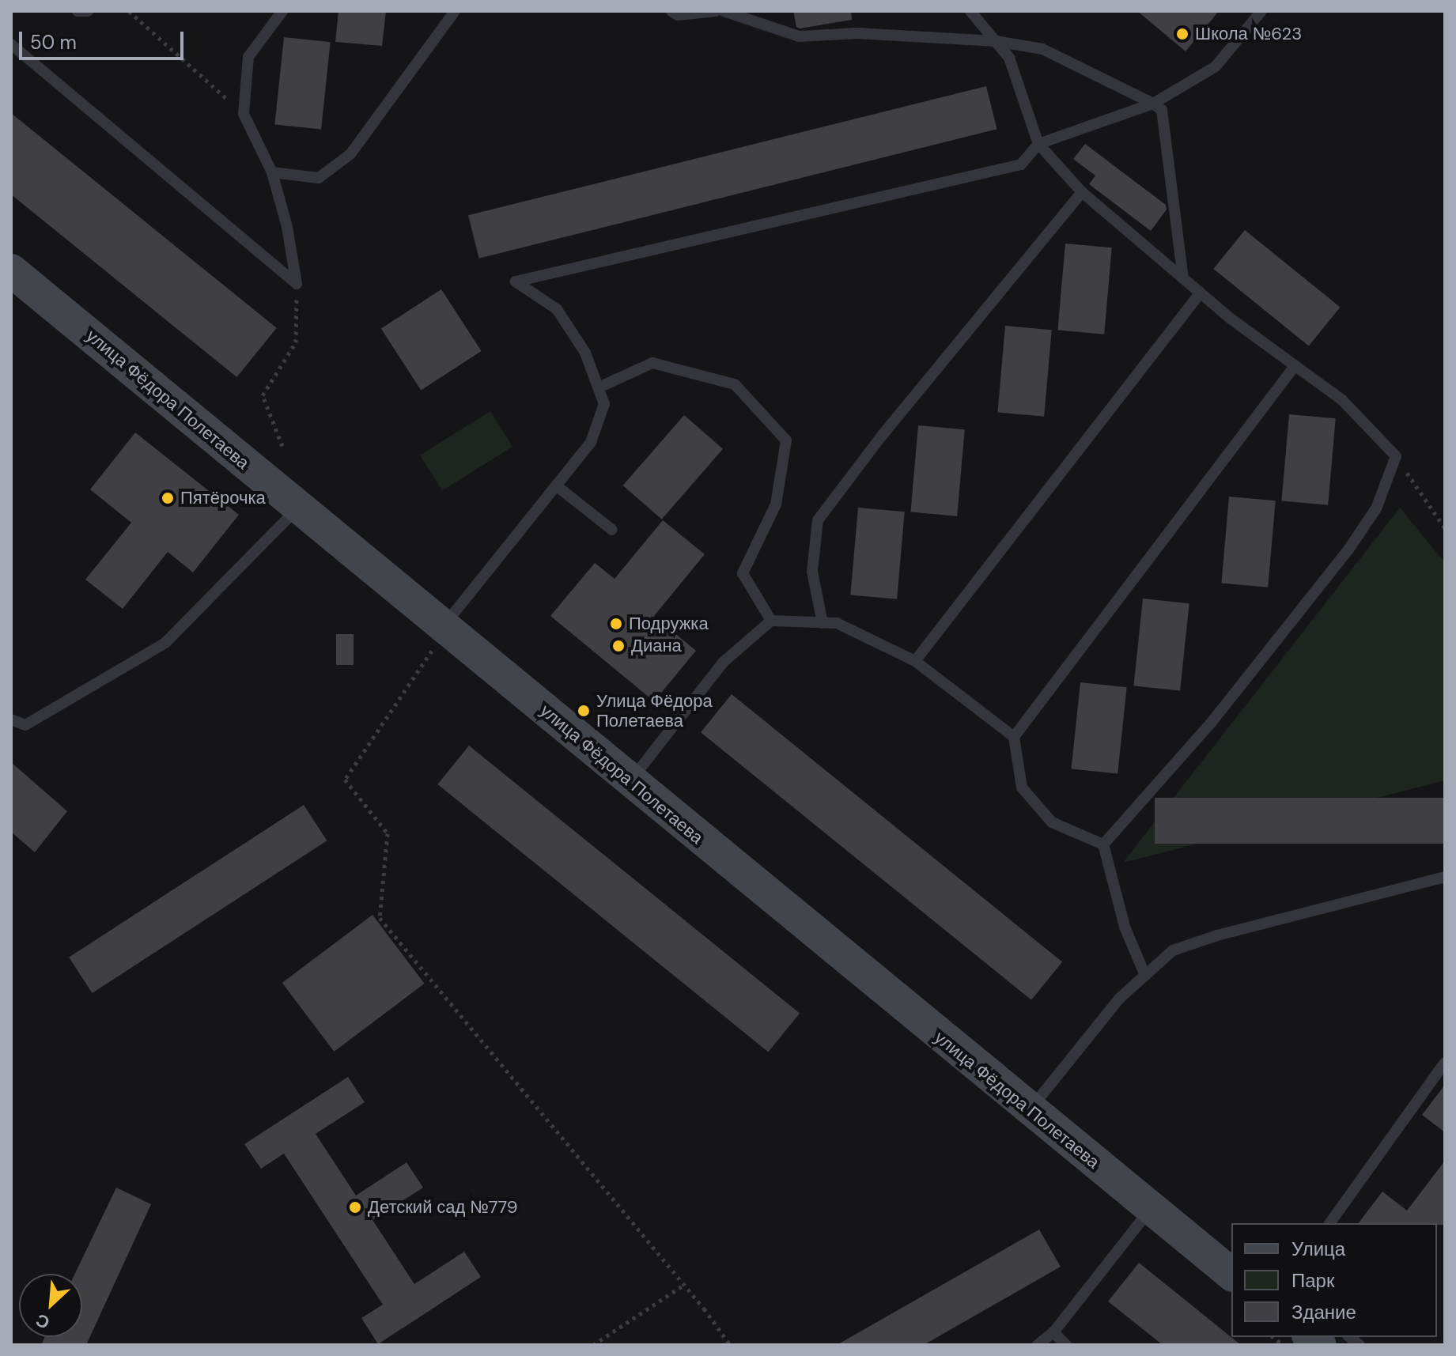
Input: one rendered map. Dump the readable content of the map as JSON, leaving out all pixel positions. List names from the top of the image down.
{
  "streets": {
    "main road": ["улица Фёдора Полетаева"]
  },
  "places": [
    "Школа №623",
    "Пятёрочка",
    "Подружка",
    "Диана",
    "Улица Фёдора Полетаева",
    "Детский сад №779"
  ],
  "legend": ["Улица", "Парк", "Здание"],
  "scale_bar": "50 m",
  "north": "bottom left"
}
